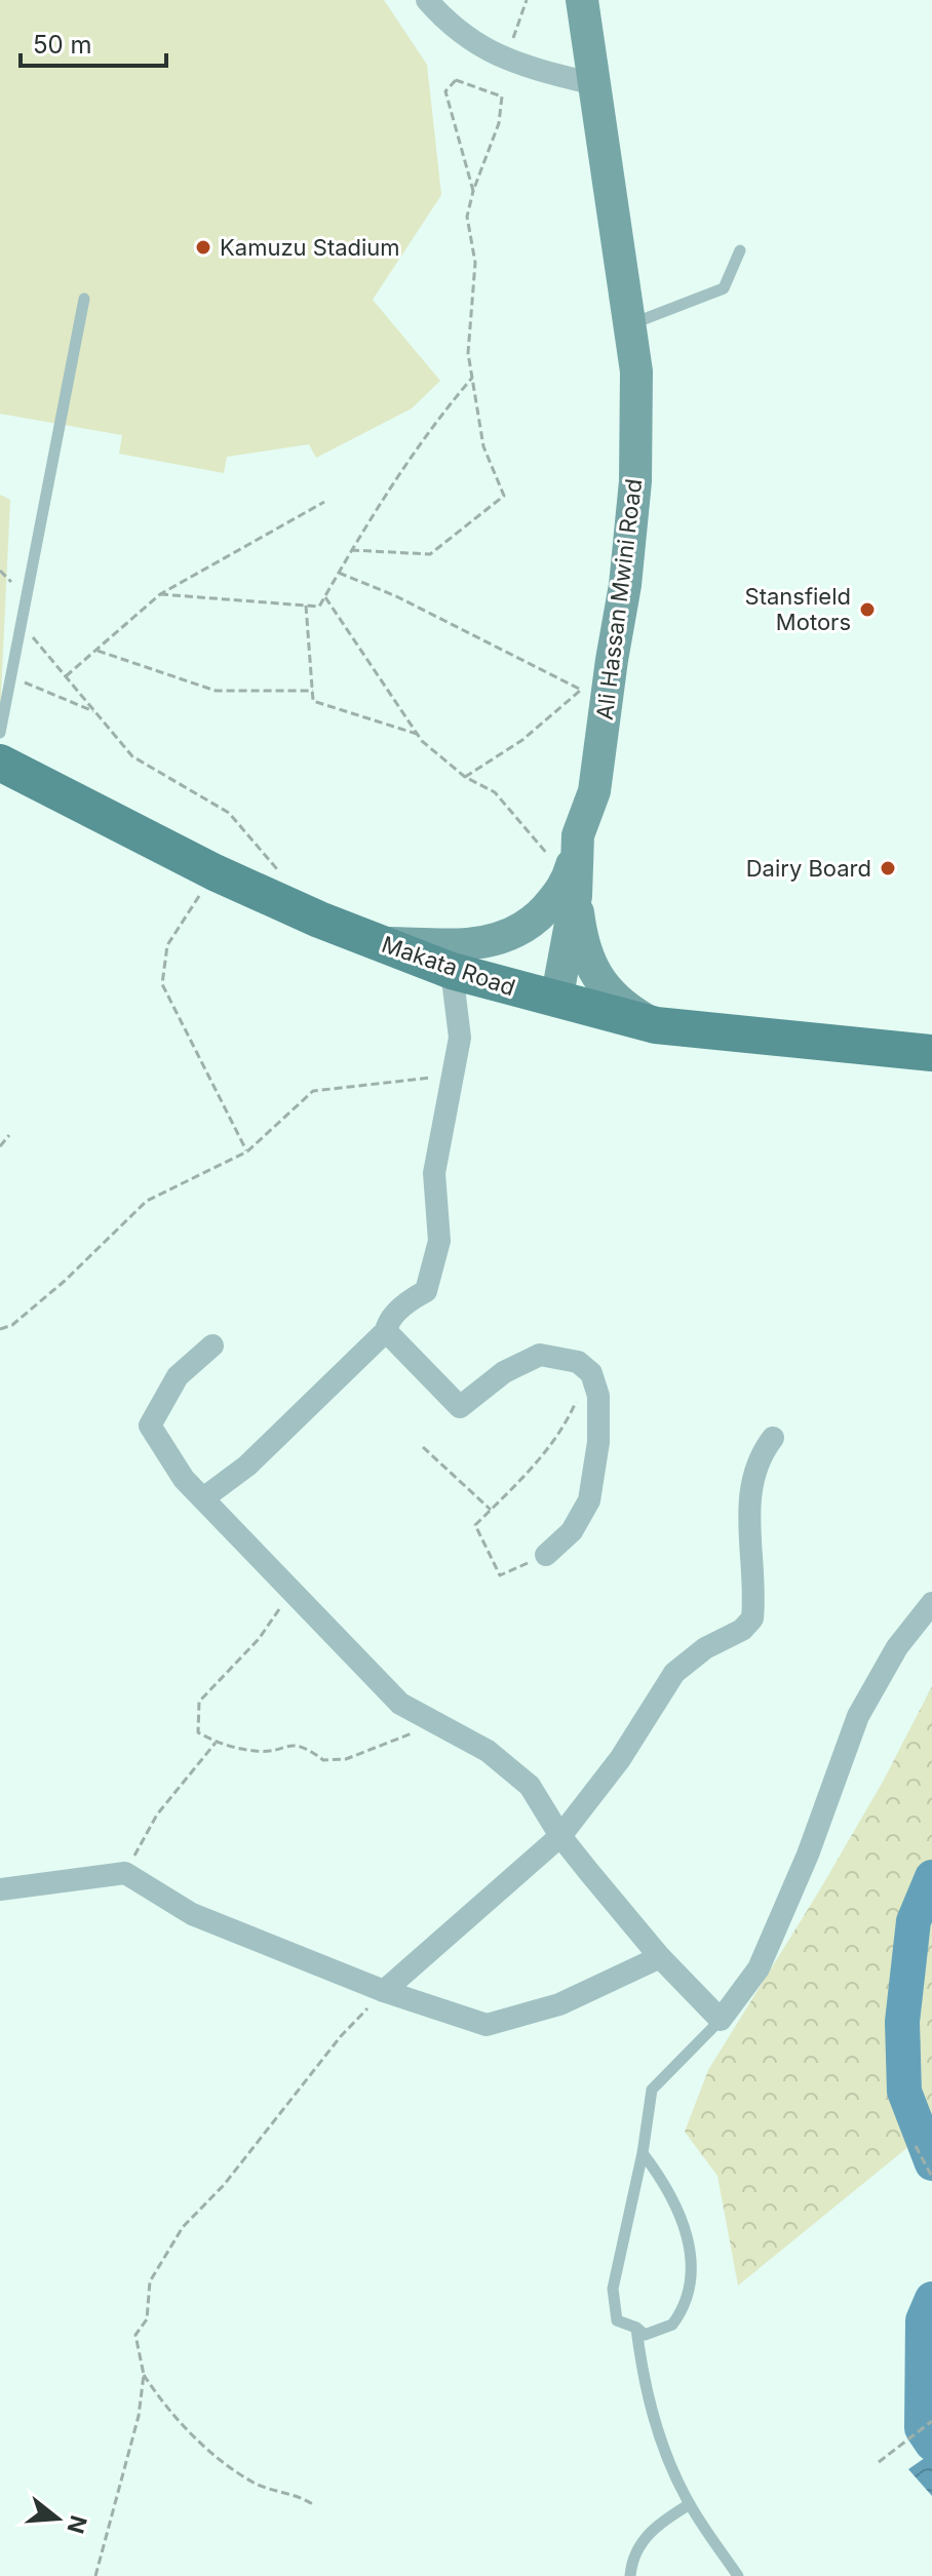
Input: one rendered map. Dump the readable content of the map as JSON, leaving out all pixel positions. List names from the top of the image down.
{
  "streets": {
    "main road": ["Ali Hassan Mwini Road", "Makata Road"]
  },
  "crossings": [
    ["Ali Hassan Mwini Road", "Makata Road"]
  ],
  "places": ["Kamuzu Stadium", "Stansfield Motors", "Dairy Board"],
  "scale_bar": "50 m",
  "north": "right"
}
